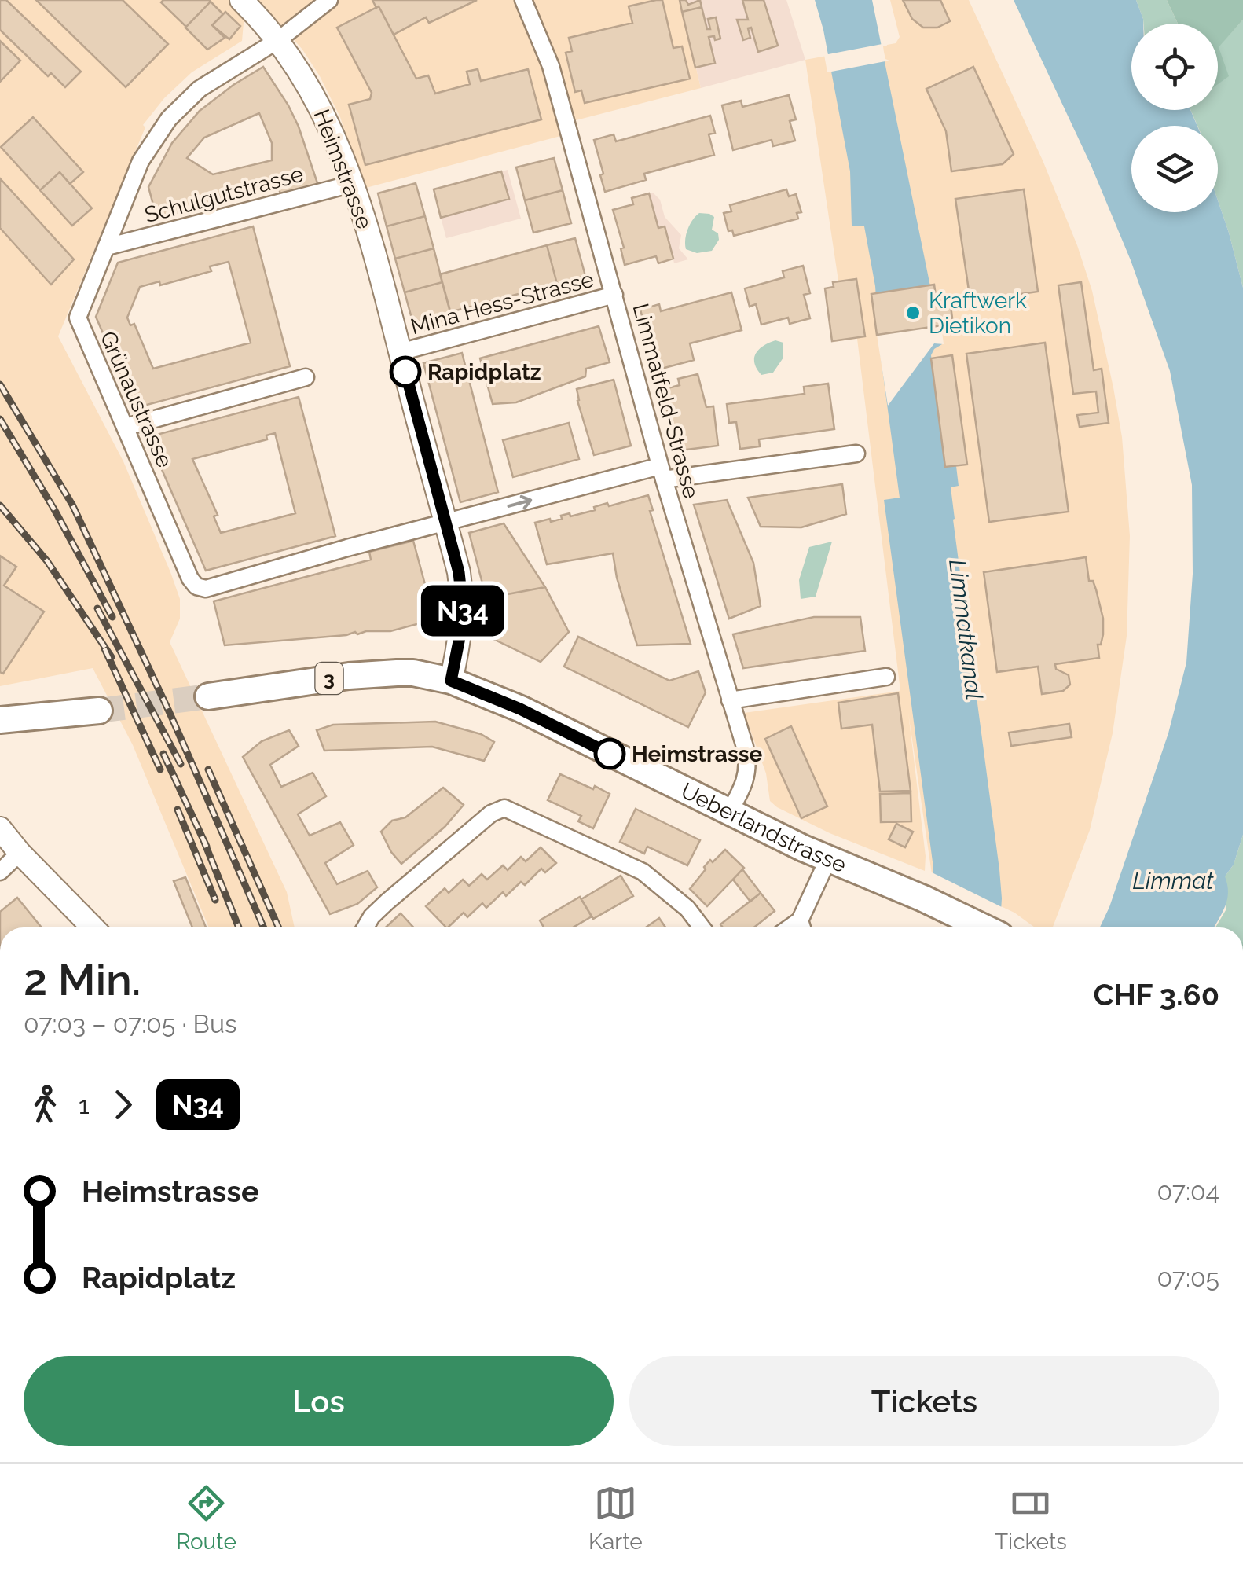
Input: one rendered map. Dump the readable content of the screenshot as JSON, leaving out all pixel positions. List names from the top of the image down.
{
  "streets": {
    "main road": ["3", "Ueberlandstrasse"],
    "street": [
      "Heimstrasse",
      "Schulgutstrasse",
      "Mina Hess-Strasse",
      "Grünaustrasse",
      "Limmatfeld-Strasse"
    ]
  },
  "crossings": [
    ["Heimstrasse", "Schulgutstrasse"],
    ["Heimstrasse", "Mina Hess-Strasse"],
    ["Heimstrasse", "Grünaustrasse"],
    ["Heimstrasse", "Ueberlandstrasse"],
    ["Schulgutstrasse", "Grünaustrasse"],
    ["Mina Hess-Strasse", "Limmatfeld-Strasse"],
    ["Limmatfeld-Strasse", "Ueberlandstrasse"]
  ],
  "water": ["Limmatkanal", "Limmat"],
  "places": ["Kraftwerk Dietikon", "Rapidplatz", "Heimstrasse"],
  "lines": ["bus line N34"],
  "page": {
    "on_map": "N34",
    "heading": ["2 Min.", "07:03 – 07:05 · Bus", "CHF 3.60"],
    "legs": ["1", "N34"],
    "list": [
      {
        "name": "Heimstrasse",
        "value": "07:04"
      },
      {
        "name": "Rapidplatz",
        "value": "07:05"
      }
    ],
    "buttons": ["Los", "Tickets"],
    "tabs": ["Route", "Karte", "Tickets"]
  }
}
